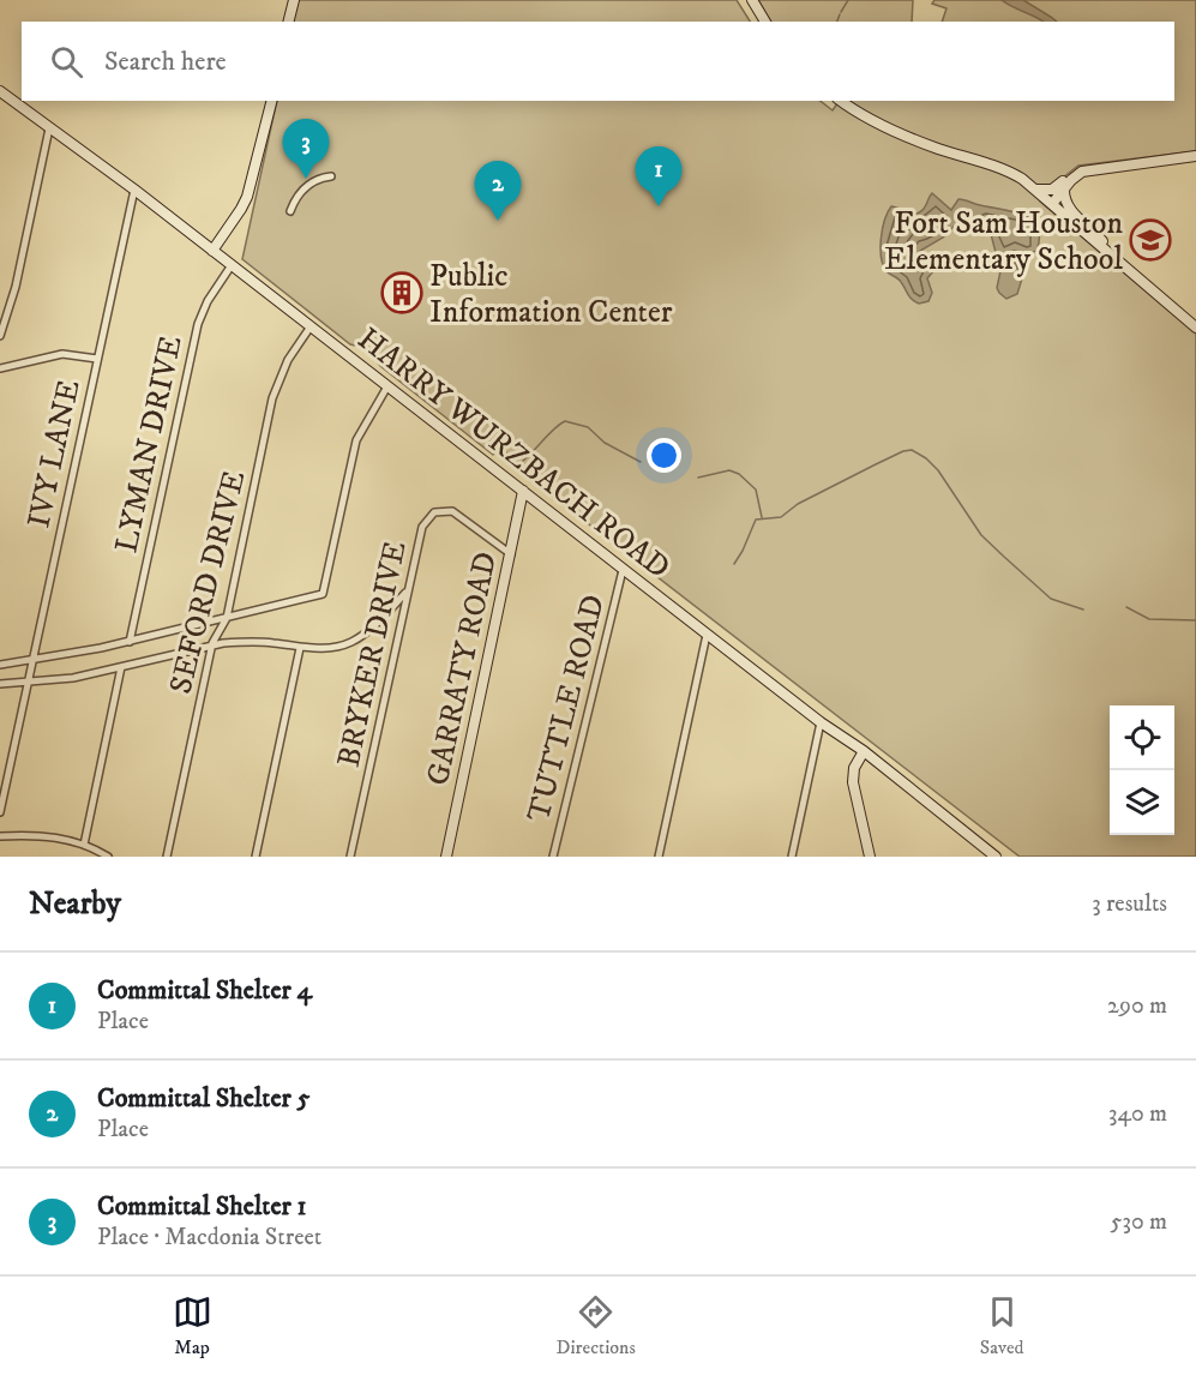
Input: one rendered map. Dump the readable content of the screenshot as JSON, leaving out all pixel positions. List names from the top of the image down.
{
  "streets": {
    "street": [
      "LYMAN DRIVE",
      "HARRY WURZBACH ROAD",
      "IVY LANE",
      "SEFORD DRIVE",
      "BRYKER DRIVE",
      "GARRATY ROAD",
      "TUTTLE ROAD"
    ]
  },
  "crossings": [
    ["LYMAN DRIVE", "HARRY WURZBACH ROAD"],
    ["HARRY WURZBACH ROAD", "IVY LANE"],
    ["HARRY WURZBACH ROAD", "SEFORD DRIVE"],
    ["HARRY WURZBACH ROAD", "GARRATY ROAD"],
    ["HARRY WURZBACH ROAD", "TUTTLE ROAD"],
    ["BRYKER DRIVE", "GARRATY ROAD"]
  ],
  "places": {
    "school or university": ["Fort Sam Houston Elementary School"],
    "building": ["Public Information Center"]
  },
  "page": {
    "search": "Search here",
    "pins": ["3", "1", "2"],
    "heading": ["Nearby", "3 results"],
    "list": [
      {
        "mark": "1",
        "name": "Committal Shelter 4",
        "note": "Place",
        "value": "290 m"
      },
      {
        "mark": "2",
        "name": "Committal Shelter 5",
        "note": "Place",
        "value": "340 m"
      },
      {
        "mark": "3",
        "name": "Committal Shelter 1",
        "note": "Place · Macdonia Street",
        "value": "530 m"
      }
    ],
    "nav": ["Map", "Directions", "Saved"]
  }
}
